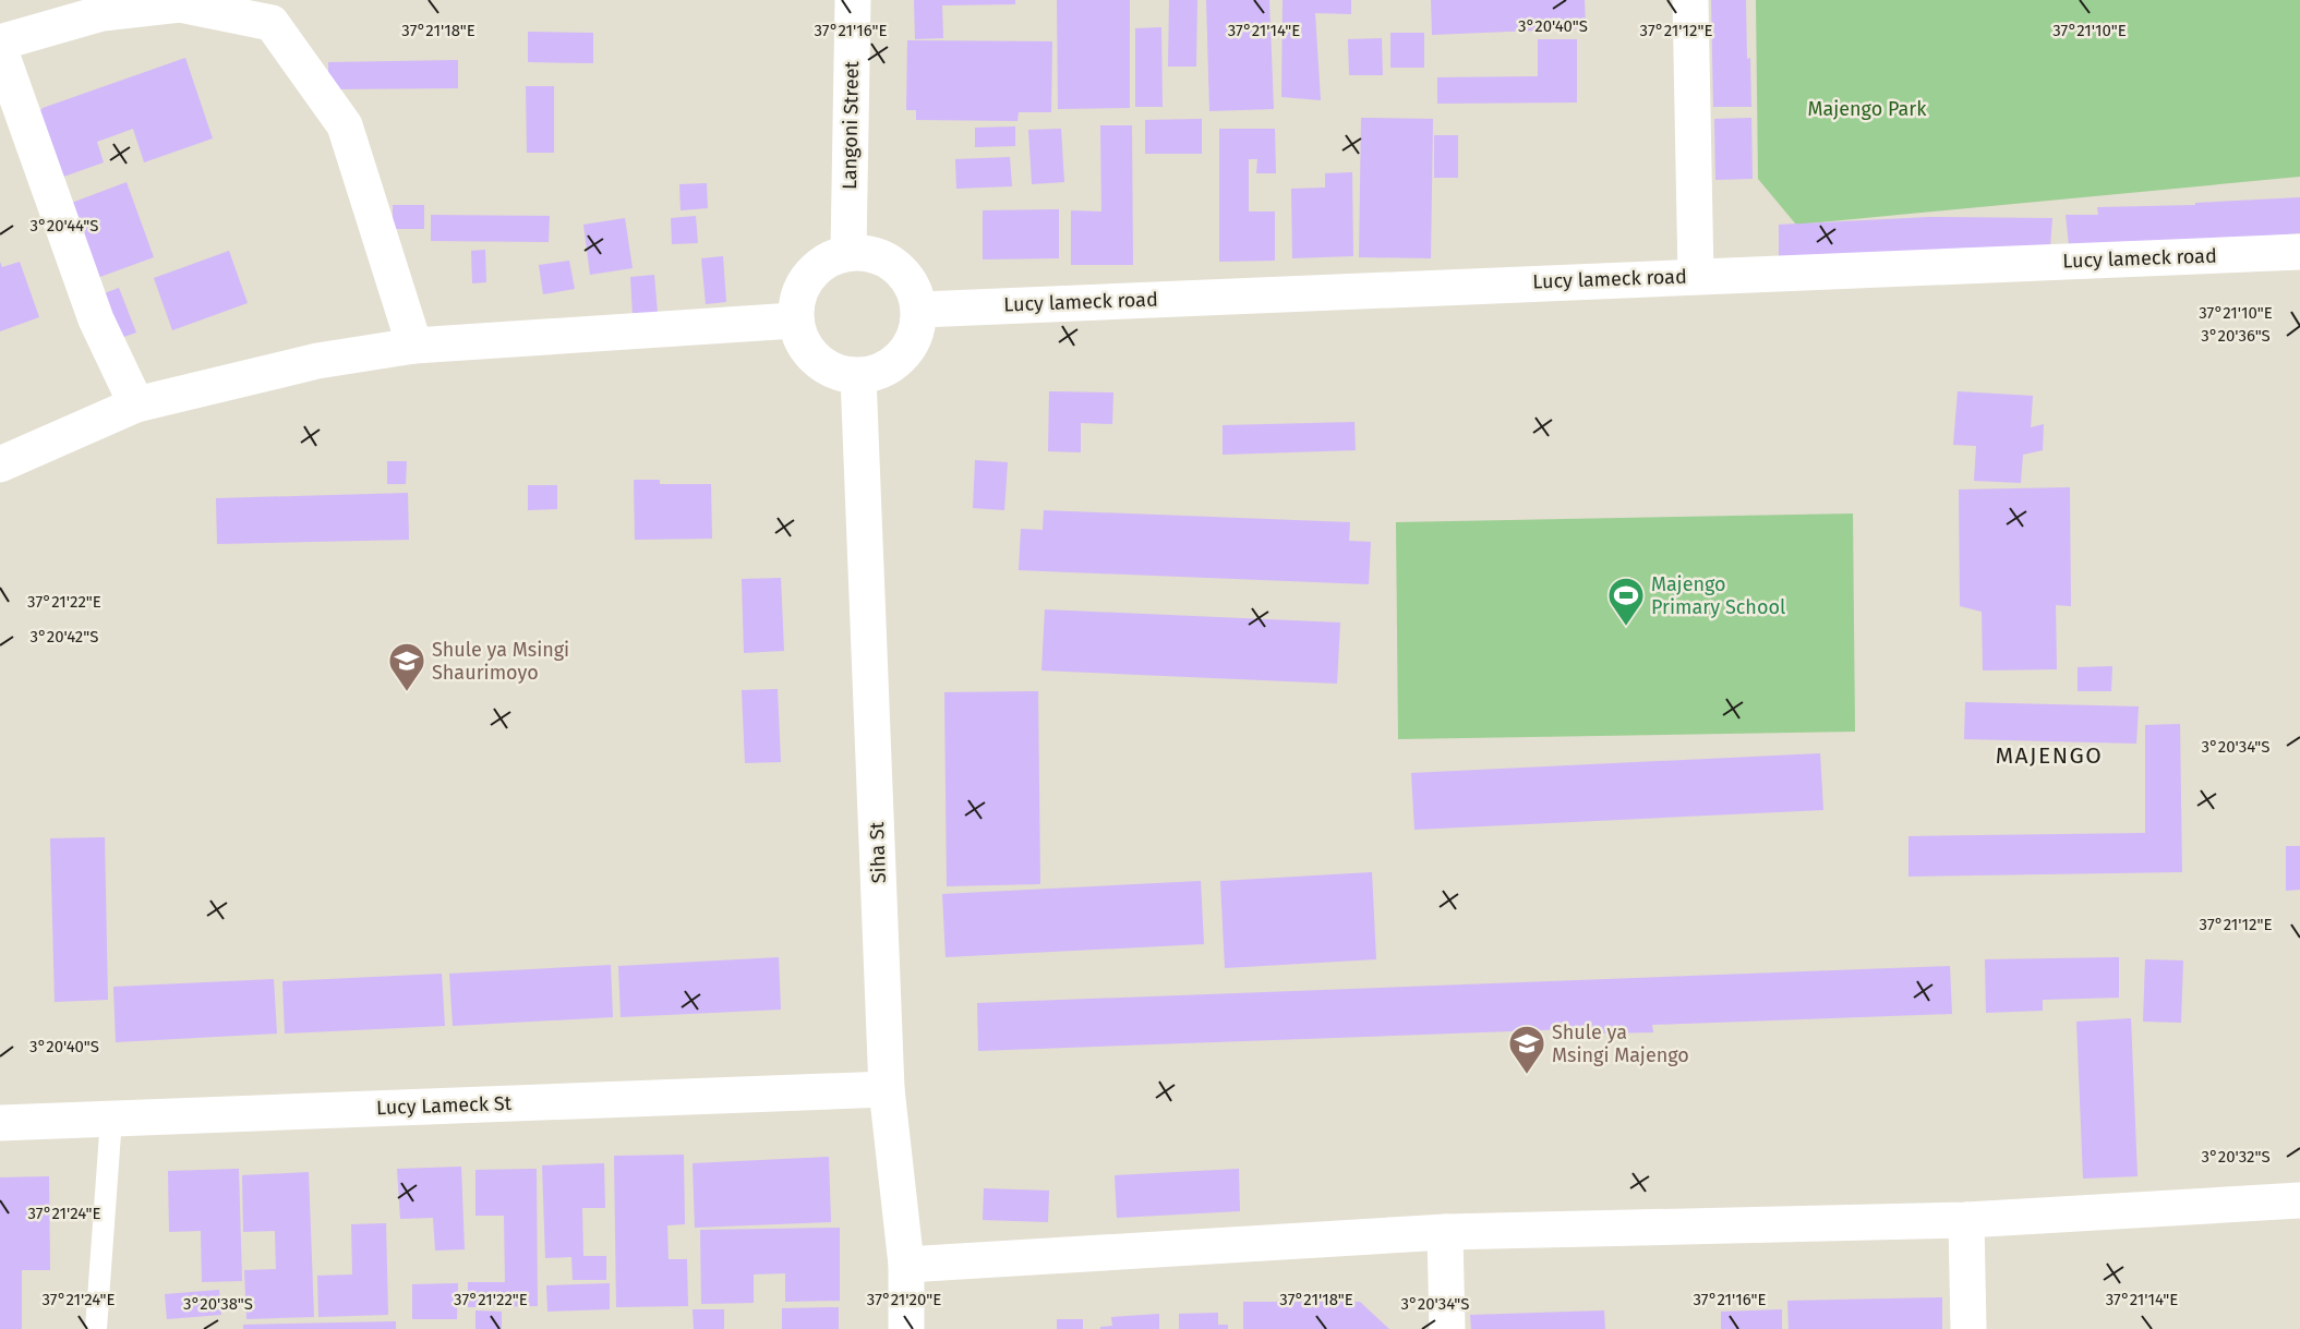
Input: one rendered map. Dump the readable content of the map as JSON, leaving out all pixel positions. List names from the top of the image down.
{
  "streets": {
    "street": [
      "Langoni Street",
      "Lucy lameck road",
      "Siha St",
      "Lucy Lameck St"
    ]
  },
  "crossings": [
    ["Langoni Street", "Lucy lameck road"],
    ["Langoni Street", "Siha St"],
    ["Lucy lameck road", "Siha St"],
    ["Siha St", "Lucy Lameck St"]
  ],
  "districts": ["MAJENGO"],
  "parks": ["Majengo Park"],
  "places": {
    "sports": ["Majengo Primary School"],
    "school or university": ["Shule ya Msingi Shaurimoyo", "Shule ya Msingi Majengo"]
  },
  "coordinates": [
    "3°20'40\"S",
    "37°21'18\"E",
    "37°21'10\"E",
    "37°21'16\"E",
    "37°21'14\"E",
    "37°21'12\"E",
    "3°20'44\"S",
    "3°20'36\"S",
    "37°21'22\"E",
    "3°20'42\"S",
    "3°20'34\"S",
    "3°20'32\"S",
    "37°21'24\"E",
    "37°21'20\"E",
    "3°20'38\"S"
  ]
}
